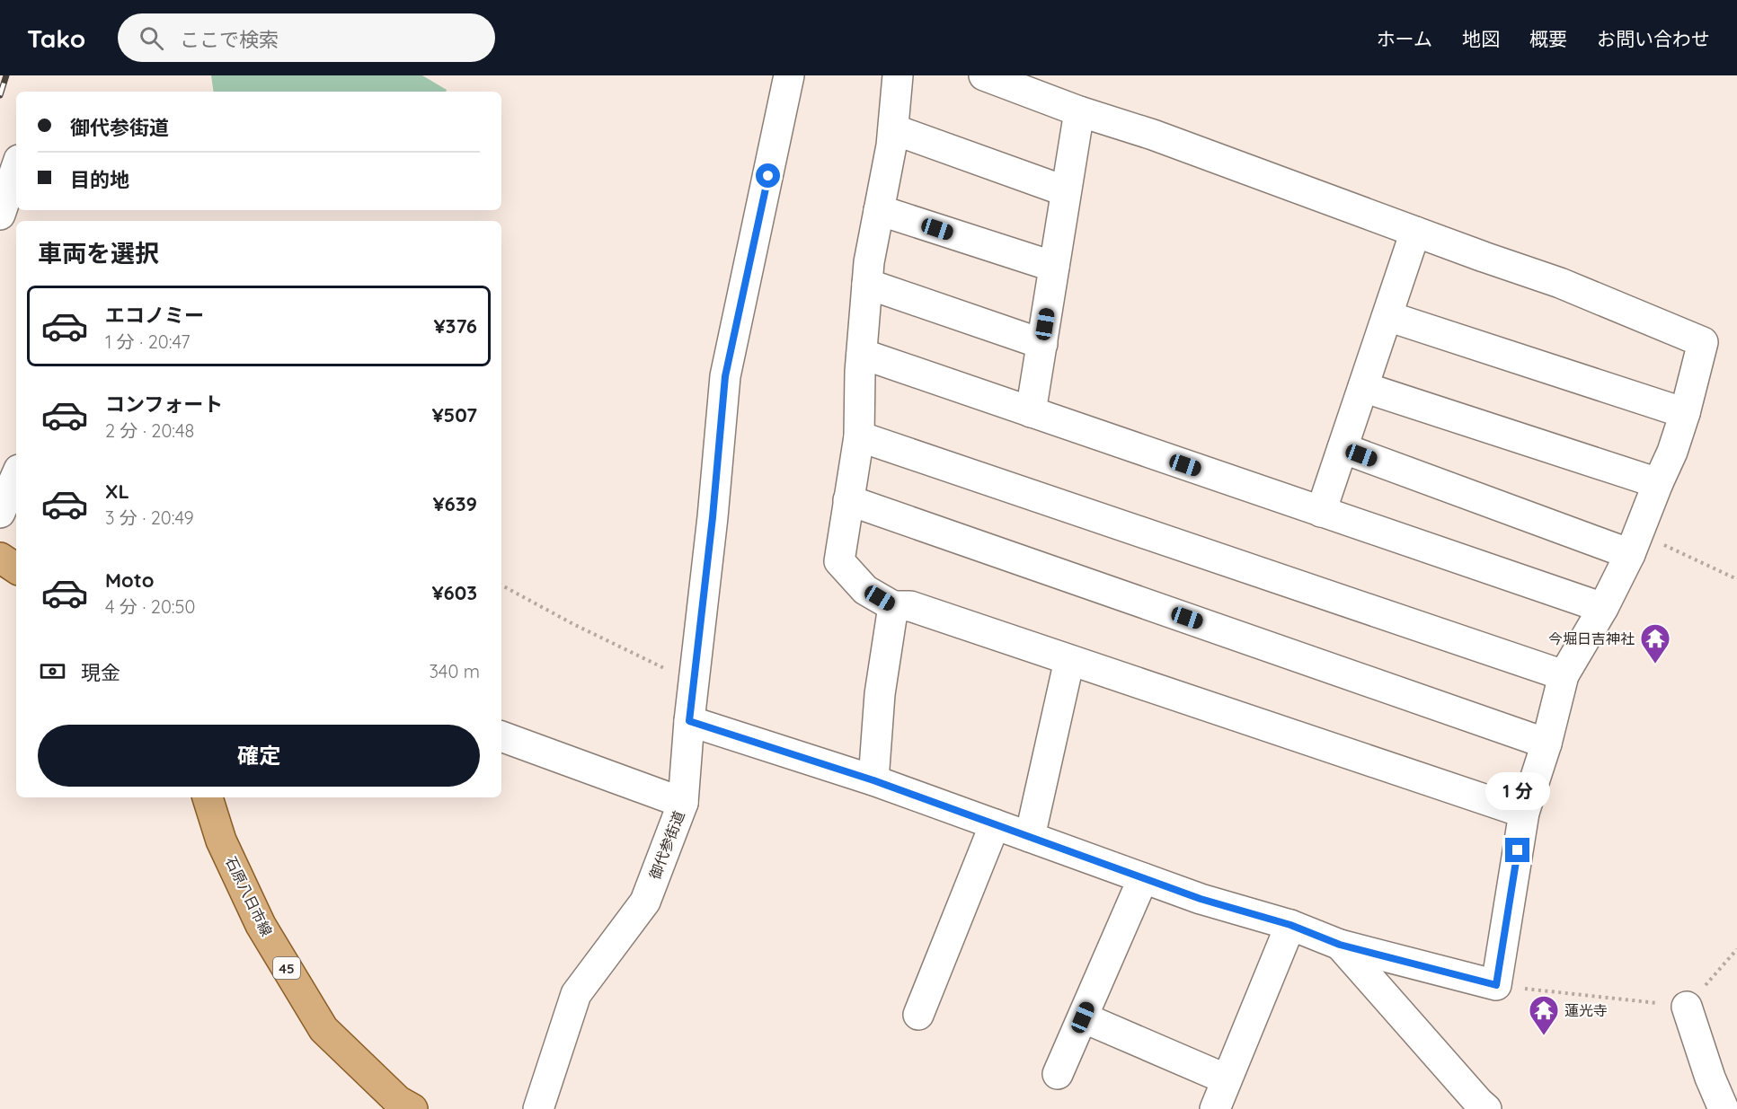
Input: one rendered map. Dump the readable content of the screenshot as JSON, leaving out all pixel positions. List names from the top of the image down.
{
  "streets": {
    "main road": ["石原八日市線", "45"],
    "street": ["御代参街道"]
  },
  "places": {
    "temple": ["今堀日吉神社", "蓮光寺"]
  },
  "page": {
    "header": "Tako",
    "search": "ここで検索",
    "nav": [
      "ホーム",
      "地図",
      "概要",
      "お問い合わせ"
    ],
    "banner": ["御代参街道", "目的地"],
    "heading": "車両を選択",
    "list": [
      {
        "name": "エコノミー",
        "note": "1 分 · 20:47",
        "value": "¥376"
      },
      {
        "name": "コンフォート",
        "note": "2 分 · 20:48",
        "value": "¥507"
      },
      {
        "name": "XL",
        "note": "3 分 · 20:49",
        "value": "¥639"
      },
      {
        "name": "Moto",
        "note": "4 分 · 20:50",
        "value": "¥603"
      }
    ],
    "pay": ["現金", "340 m"],
    "buttons": "確定",
    "bubble": "1 分"
  }
}
